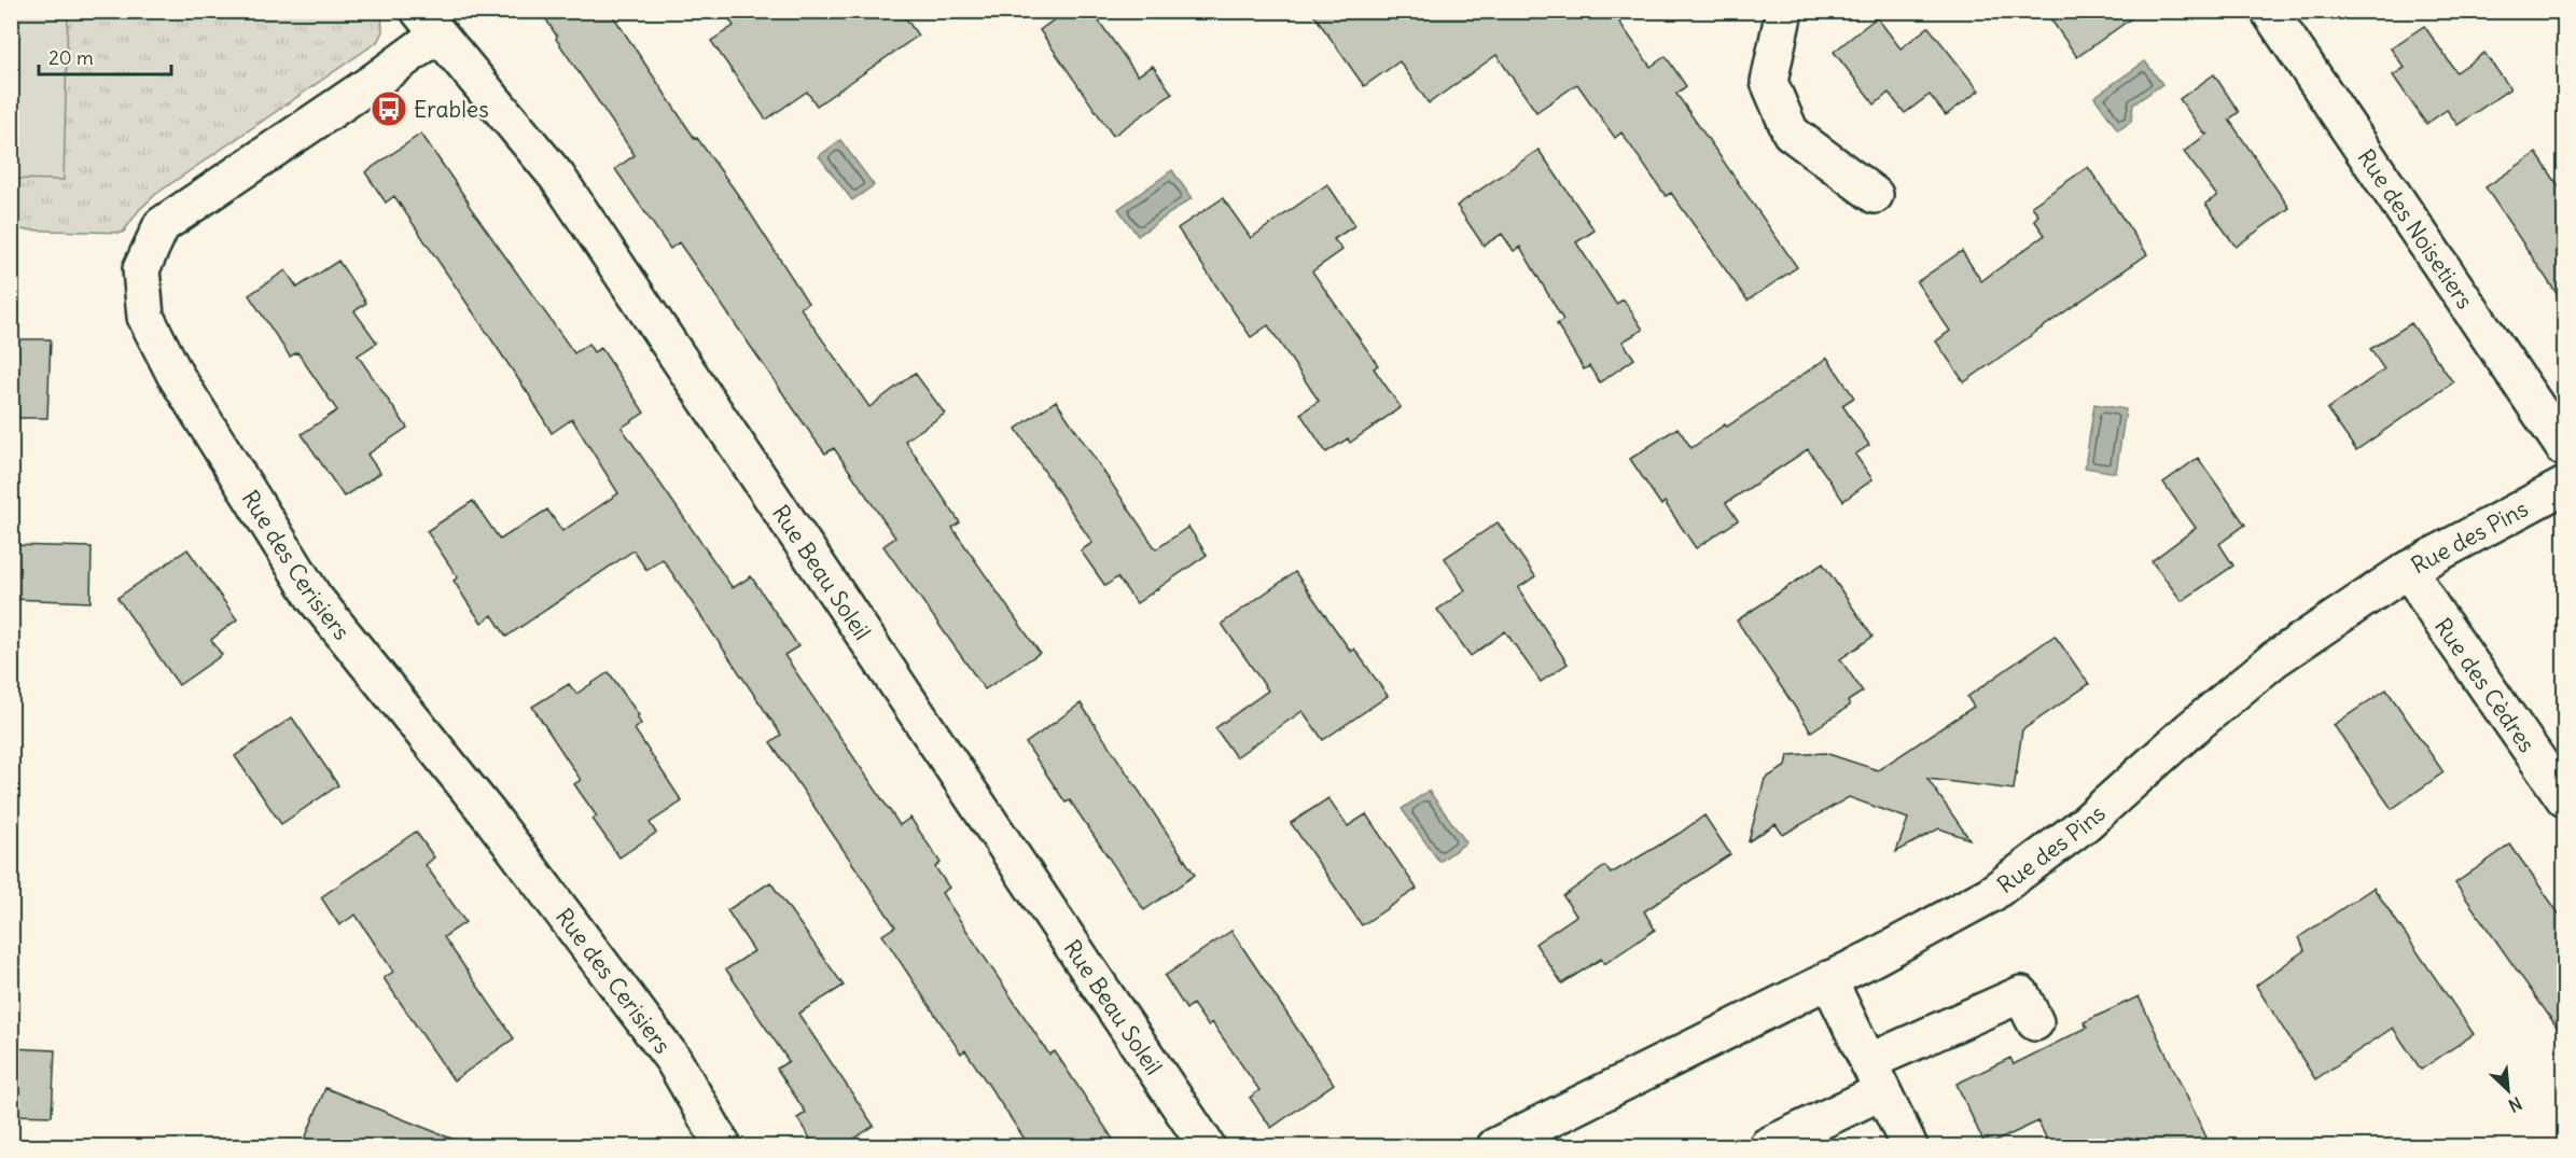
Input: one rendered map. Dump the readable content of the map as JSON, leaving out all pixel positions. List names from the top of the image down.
{
  "streets": {
    "street": [
      "Rue des Noisetiers",
      "Rue des Pins",
      "Rue des Cerisiers",
      "Rue Beau Soleil",
      "Rue des Cèdres"
    ]
  },
  "crossings": [
    ["Rue des Pins", "Rue des Cèdres"],
    ["Rue des Cerisiers", "Rue Beau Soleil"]
  ],
  "places": {
    "bus stop": ["Erables"]
  },
  "scale_bar": "20 m",
  "north": "bottom right"
}
